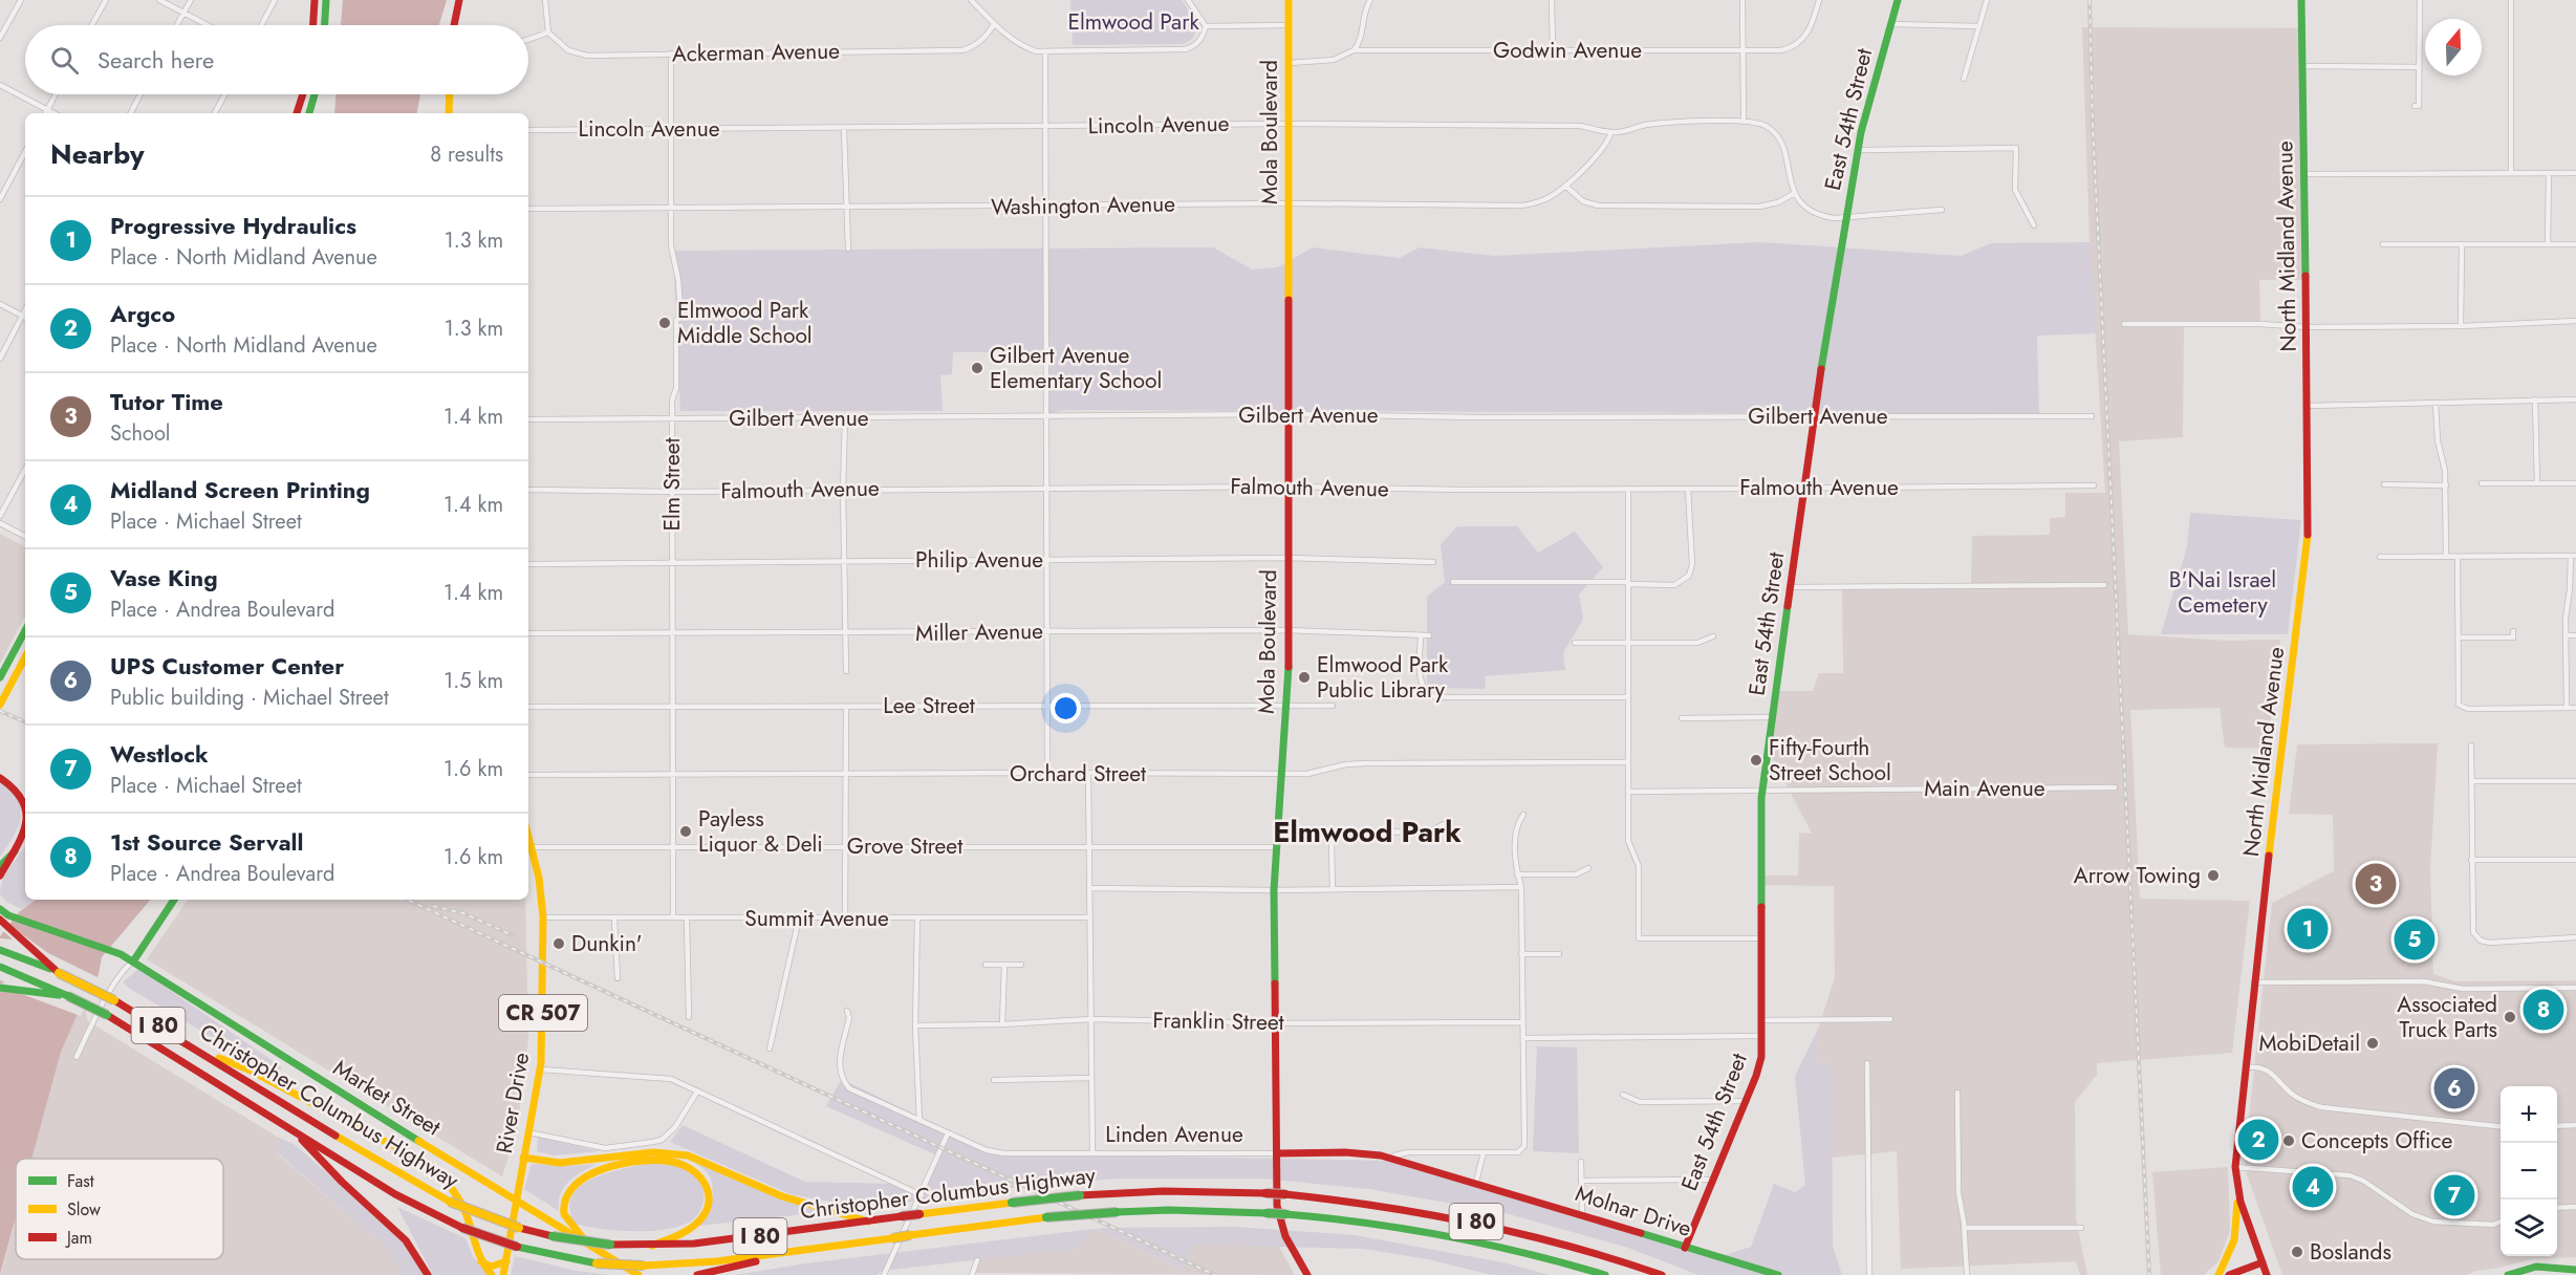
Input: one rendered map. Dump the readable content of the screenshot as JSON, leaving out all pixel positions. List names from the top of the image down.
{
  "streets": {
    "main road": [
      "East 54th Street",
      "Mola Boulevard",
      "North Midland Avenue",
      "CR 507",
      "I 80",
      "Market Street",
      "River Drive",
      "Christopher Columbus Highway",
      "Linden Avenue",
      "Molnar Drive"
    ],
    "street": [
      "Godwin Avenue",
      "Ackerman Avenue",
      "Lincoln Avenue",
      "Washington Avenue",
      "Gilbert Avenue",
      "Elm Street",
      "Falmouth Avenue",
      "Philip Avenue",
      "Miller Avenue",
      "Lee Street",
      "Orchard Street",
      "Main Avenue",
      "Grove Street",
      "Summit Avenue",
      "Franklin Street"
    ]
  },
  "crossings": [
    ["Godwin Avenue", "Mola Boulevard"],
    ["Ackerman Avenue", "Elm Street"],
    ["East 54th Street", "Gilbert Avenue"],
    ["East 54th Street", "Falmouth Avenue"],
    ["East 54th Street", "Main Avenue"],
    ["East 54th Street", "Molnar Drive"],
    ["Lincoln Avenue", "Mola Boulevard"],
    ["Lincoln Avenue", "Washington Avenue"],
    ["Lincoln Avenue", "Elm Street"],
    ["Mola Boulevard", "Washington Avenue"],
    ["Mola Boulevard", "Gilbert Avenue"],
    ["Mola Boulevard", "Falmouth Avenue"],
    ["Mola Boulevard", "Philip Avenue"],
    ["Mola Boulevard", "Miller Avenue"],
    ["Mola Boulevard", "Lee Street"],
    ["Mola Boulevard", "Orchard Street"],
    ["Mola Boulevard", "Grove Street"],
    ["Mola Boulevard", "Franklin Street"],
    ["Mola Boulevard", "Linden Avenue"],
    ["Washington Avenue", "Elm Street"],
    ["Gilbert Avenue", "Elm Street"],
    ["Elm Street", "Falmouth Avenue"],
    ["Elm Street", "Philip Avenue"],
    ["Elm Street", "Miller Avenue"],
    ["Elm Street", "Lee Street"],
    ["Elm Street", "Orchard Street"],
    ["Elm Street", "Grove Street"],
    ["Elm Street", "Summit Avenue"],
    ["Grove Street", "River Drive"],
    ["Summit Avenue", "River Drive"],
    ["Market Street", "River Drive"],
    ["Linden Avenue", "Molnar Drive"]
  ],
  "districts": ["Elmwood Park"],
  "parks": ["Elmwood Park", "B'Nai Israel Cemetery"],
  "places": [
    "Elmwood Park Middle School",
    "Gilbert Avenue Elementary School",
    "Elmwood Park Public Library",
    "Fifty-Fourth Street School",
    "Payless Liquor & Deli",
    "Arrow Towing",
    "Dunkin'",
    "Associated Truck Parts",
    "MobiDetail",
    "Concepts Office",
    "Boslands"
  ],
  "legend": ["Fast", "Slow", "Jam"],
  "north": "top",
  "page": {
    "search": "Search here",
    "heading": ["Nearby", "8 results"],
    "list": [
      {
        "mark": "1",
        "name": "Progressive Hydraulics",
        "note": "Place · North Midland Avenue",
        "value": "1.3 km"
      },
      {
        "mark": "2",
        "name": "Argco",
        "note": "Place · North Midland Avenue",
        "value": "1.3 km"
      },
      {
        "mark": "3",
        "name": "Tutor Time",
        "note": "School",
        "value": "1.4 km"
      },
      {
        "mark": "4",
        "name": "Midland Screen Printing",
        "note": "Place · Michael Street",
        "value": "1.4 km"
      },
      {
        "mark": "5",
        "name": "Vase King",
        "note": "Place · Andrea Boulevard",
        "value": "1.4 km"
      },
      {
        "mark": "6",
        "name": "UPS Customer Center",
        "note": "Public building · Michael Street",
        "value": "1.5 km"
      },
      {
        "mark": "7",
        "name": "Westlock",
        "note": "Place · Michael Street",
        "value": "1.6 km"
      },
      {
        "mark": "8",
        "name": "1st Source Servall",
        "note": "Place · Andrea Boulevard",
        "value": "1.6 km"
      }
    ],
    "pins": [
      "3",
      "1",
      "5",
      "8",
      "6",
      "2",
      "4",
      "7"
    ],
    "map_buttons": ["+", "−"]
  }
}
